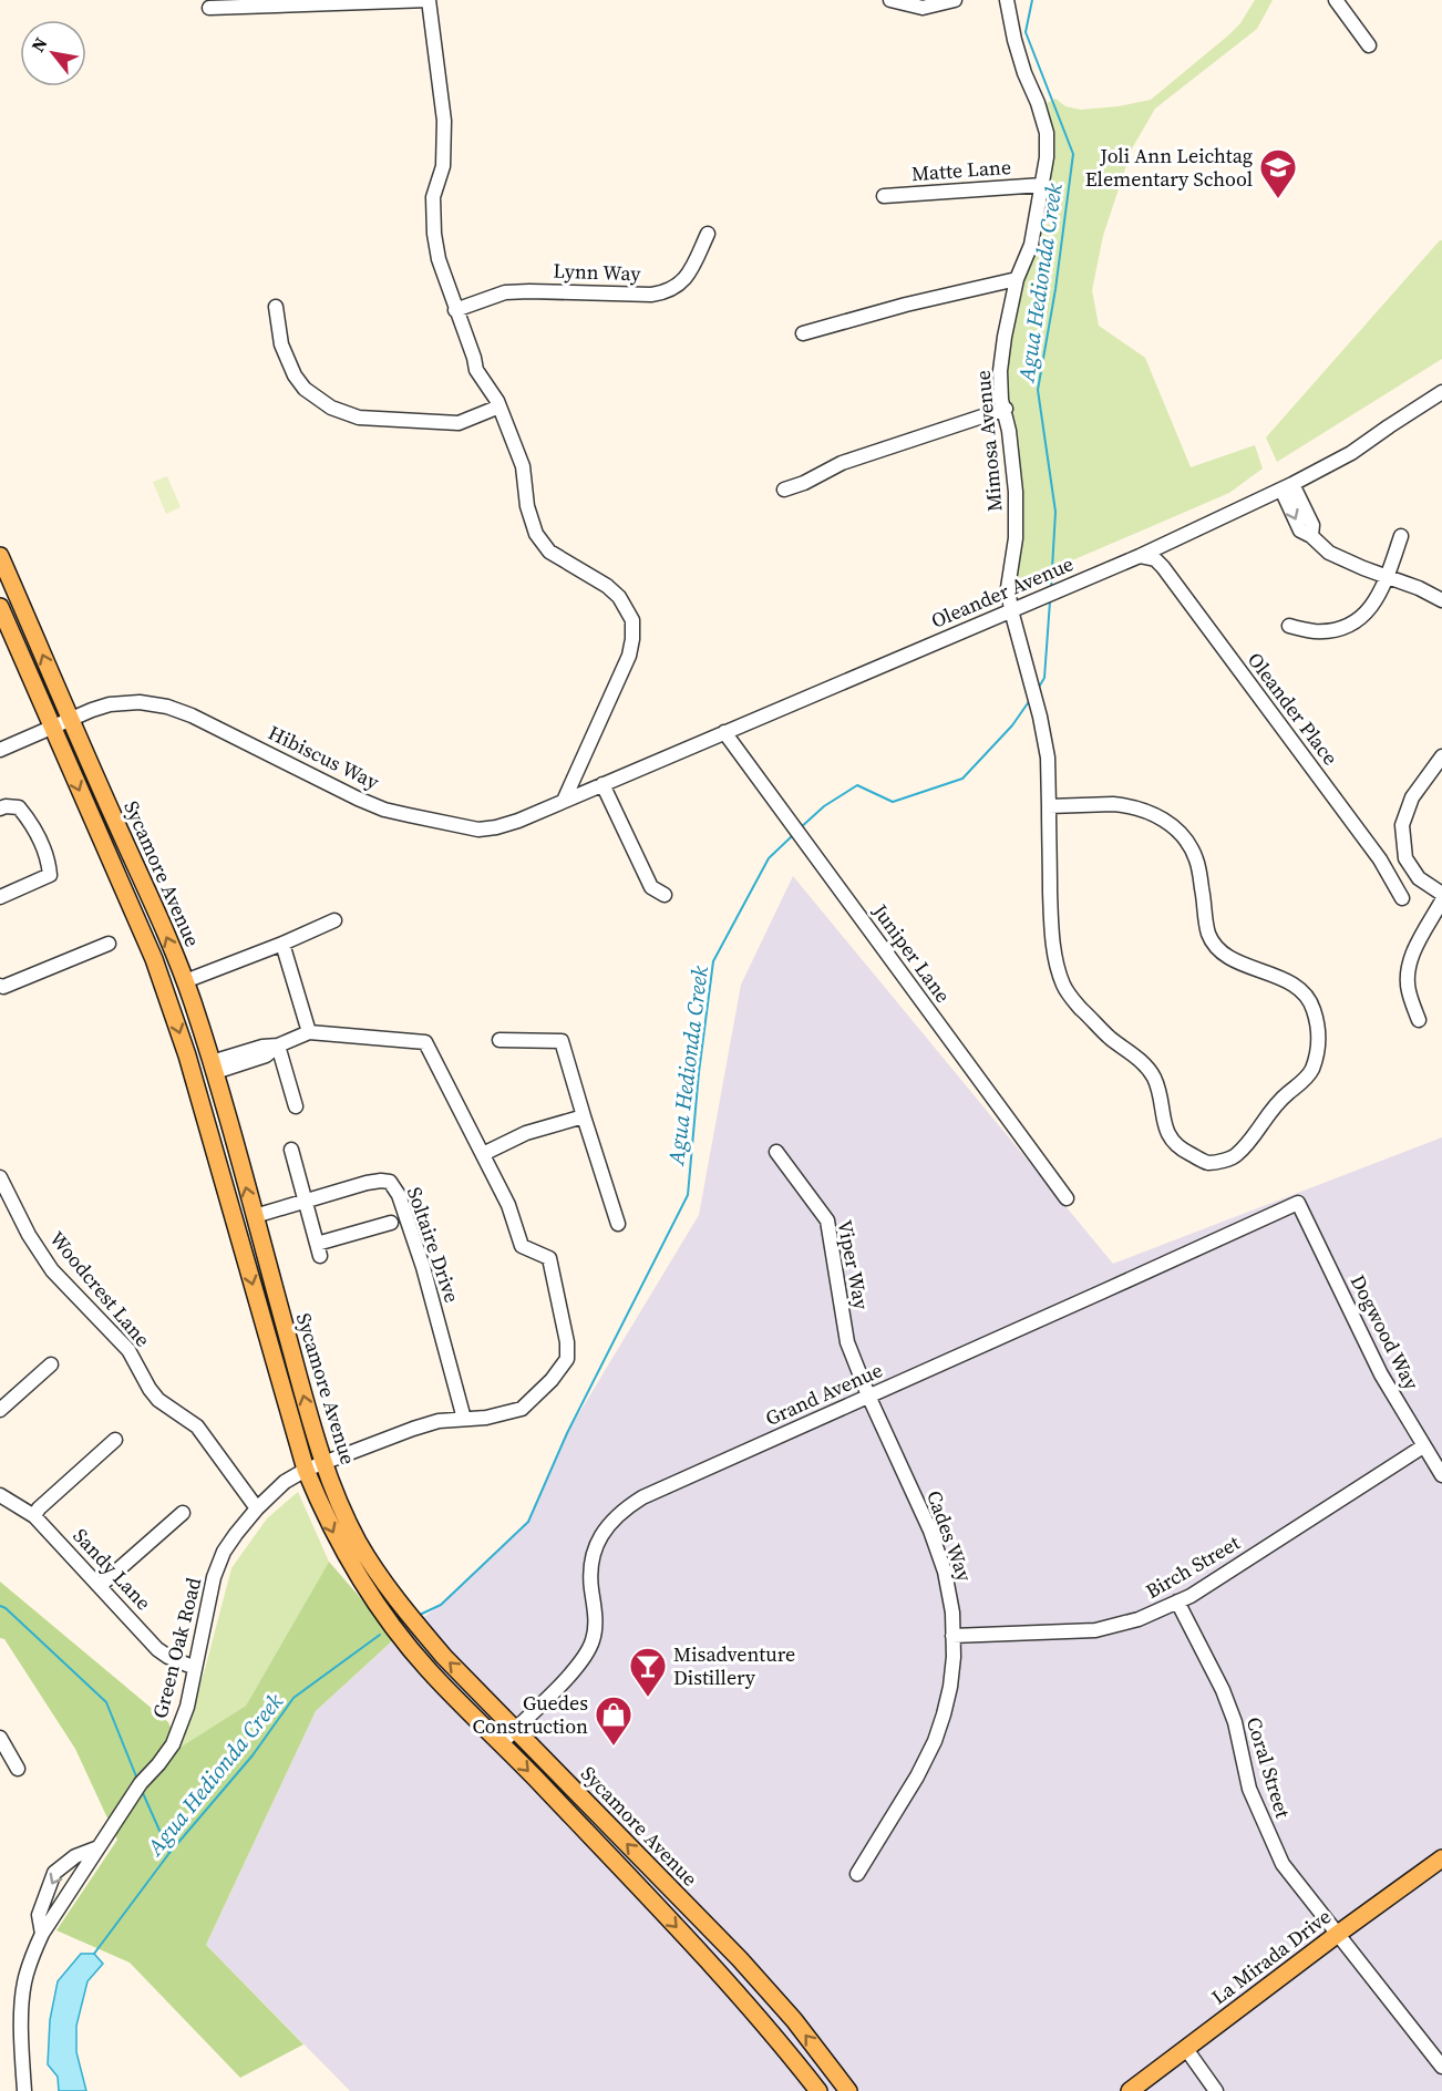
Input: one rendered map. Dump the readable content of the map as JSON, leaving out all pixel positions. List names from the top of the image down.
{
  "streets": {
    "main road": ["Sycamore Avenue", "La Mirada Drive"],
    "street": [
      "Matte Lane",
      "Lynn Way",
      "Mimosa Avenue",
      "Oleander Avenue",
      "Oleander Place",
      "Hibiscus Way",
      "Juniper Lane",
      "Soltaire Drive",
      "Viper Way",
      "Woodcrest Lane",
      "Dogwood Way",
      "Grand Avenue",
      "Cades Way",
      "Birch Street",
      "Sandy Lane",
      "Green Oak Road",
      "Coral Street"
    ]
  },
  "crossings": [
    ["Matte Lane", "Mimosa Avenue"],
    ["Mimosa Avenue", "Oleander Avenue"],
    ["Oleander Avenue", "Oleander Place"],
    ["Oleander Avenue", "Hibiscus Way"],
    ["Oleander Avenue", "Juniper Lane"],
    ["Hibiscus Way", "Sycamore Avenue"],
    ["Sycamore Avenue", "Soltaire Drive"],
    ["Sycamore Avenue", "Grand Avenue"],
    ["Sycamore Avenue", "Green Oak Road"],
    ["Viper Way", "Grand Avenue"],
    ["Viper Way", "Cades Way"],
    ["Woodcrest Lane", "Green Oak Road"],
    ["Dogwood Way", "Grand Avenue"],
    ["Dogwood Way", "Birch Street"],
    ["Grand Avenue", "Cades Way"],
    ["Cades Way", "Birch Street"],
    ["Birch Street", "Coral Street"],
    ["Sandy Lane", "Green Oak Road"],
    ["Coral Street", "La Mirada Drive"]
  ],
  "water": ["Agua Hedionda Creek"],
  "places": {
    "school or university": ["Joli Ann Leichtag Elementary School"],
    "bar": ["Misadventure Distillery"],
    "shop": ["Guedes Construction"]
  },
  "north": "top left"
}
